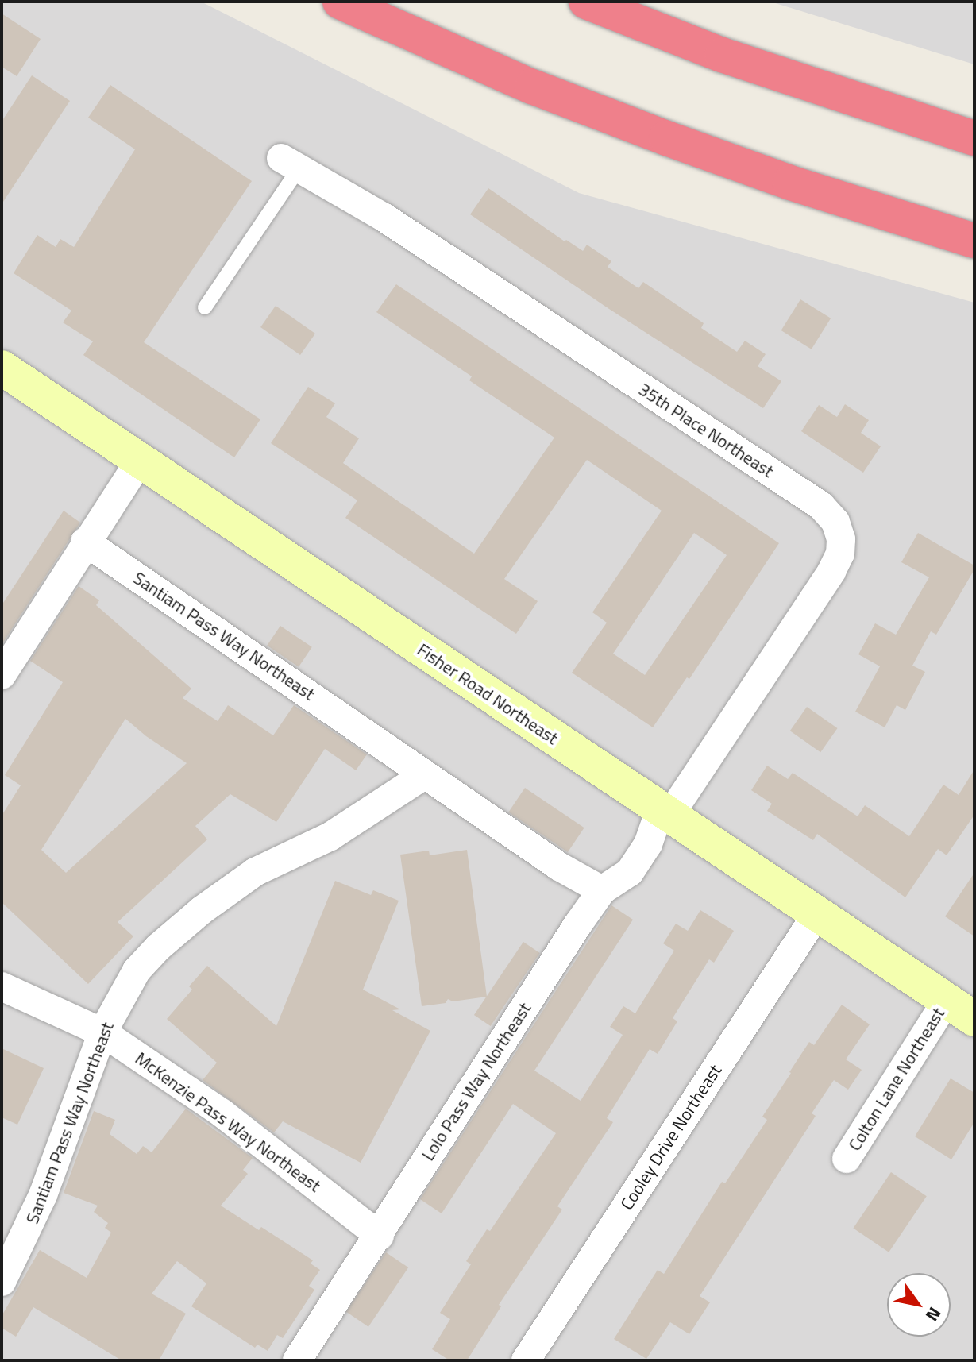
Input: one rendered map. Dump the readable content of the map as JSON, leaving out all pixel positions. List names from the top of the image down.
{
  "streets": {
    "street": [
      "35th Place Northeast",
      "Santiam Pass Way Northeast",
      "Fisher Road Northeast",
      "Colton Lane Northeast",
      "Lolo Pass Way Northeast",
      "McKenzie Pass Way Northeast",
      "Cooley Drive Northeast"
    ]
  },
  "crossings": [
    ["35th Place Northeast", "Fisher Road Northeast"],
    ["35th Place Northeast", "Lolo Pass Way Northeast"],
    ["Santiam Pass Way Northeast", "Lolo Pass Way Northeast"],
    ["Santiam Pass Way Northeast", "McKenzie Pass Way Northeast"],
    ["Fisher Road Northeast", "Colton Lane Northeast"],
    ["Fisher Road Northeast", "Lolo Pass Way Northeast"],
    ["Fisher Road Northeast", "Cooley Drive Northeast"],
    ["Lolo Pass Way Northeast", "McKenzie Pass Way Northeast"]
  ],
  "north": "bottom right"
}
